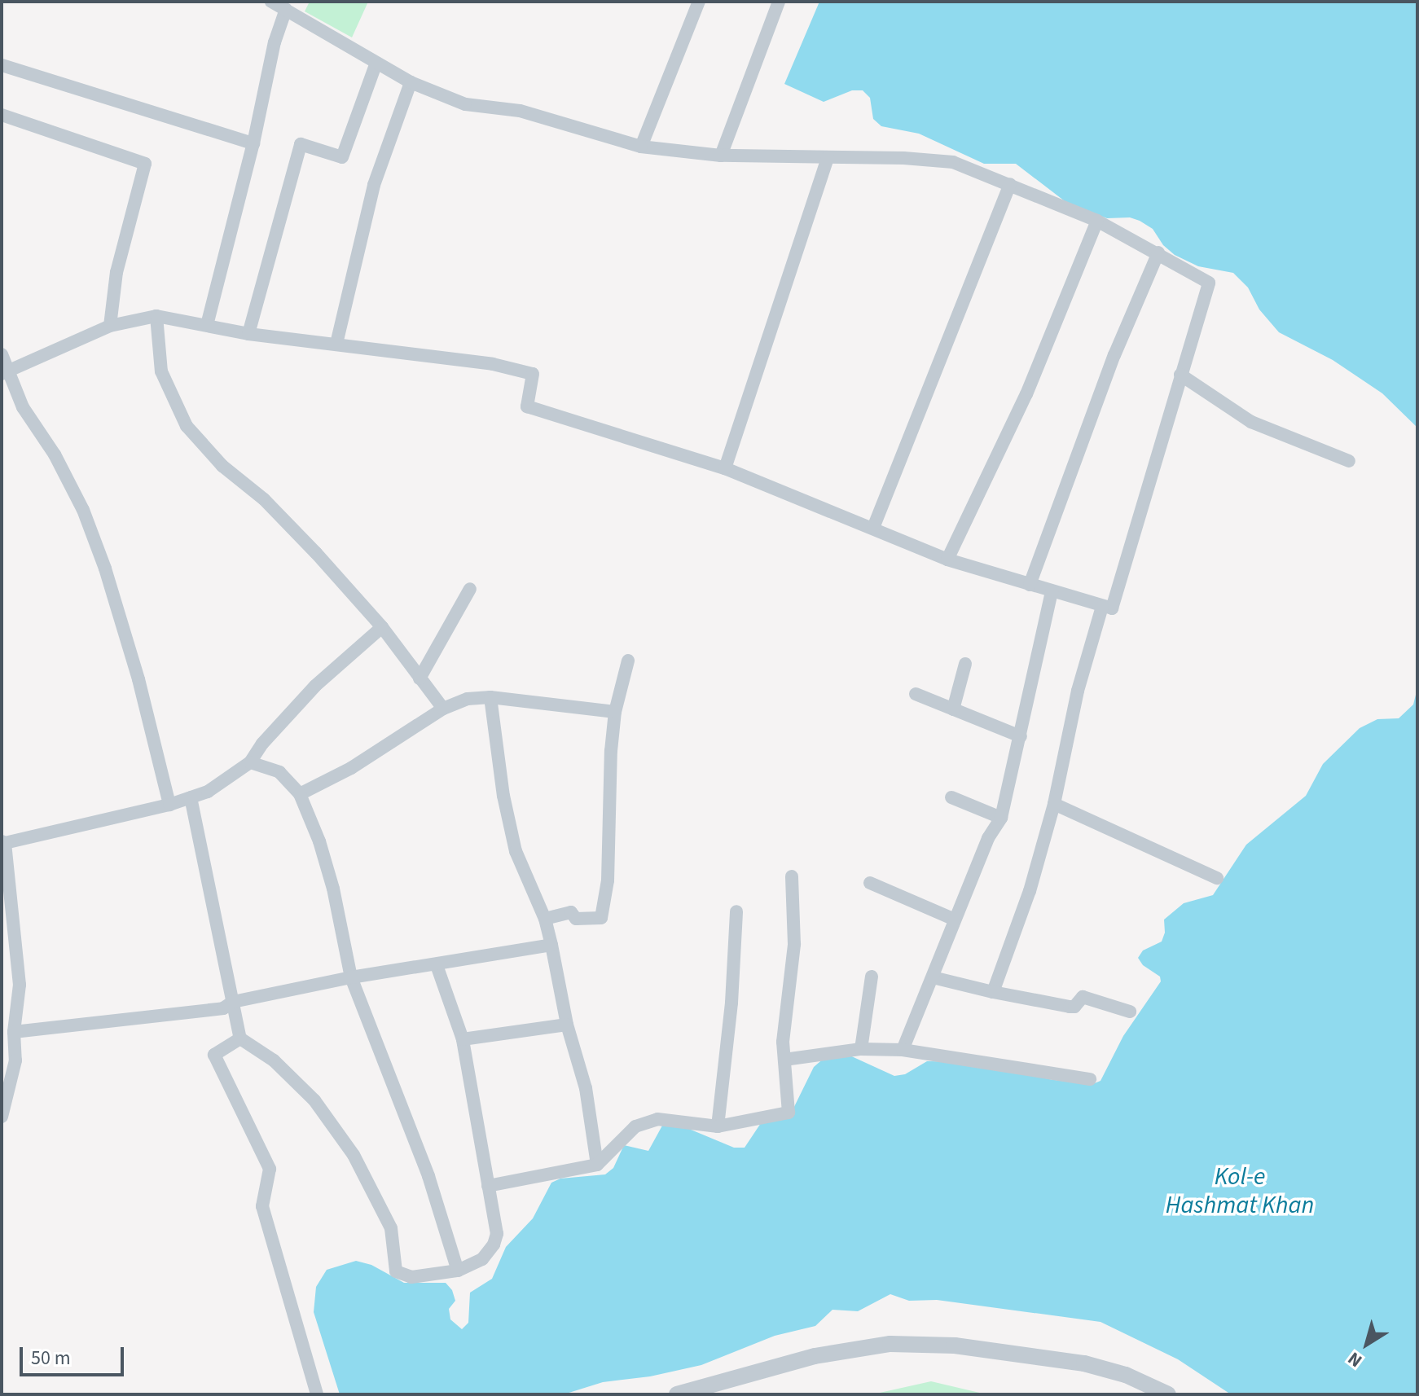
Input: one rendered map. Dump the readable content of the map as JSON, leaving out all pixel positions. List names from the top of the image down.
{
  "water": ["Kol-e Hashmat Khan"],
  "scale_bar": "50 m",
  "north": "bottom left"
}
